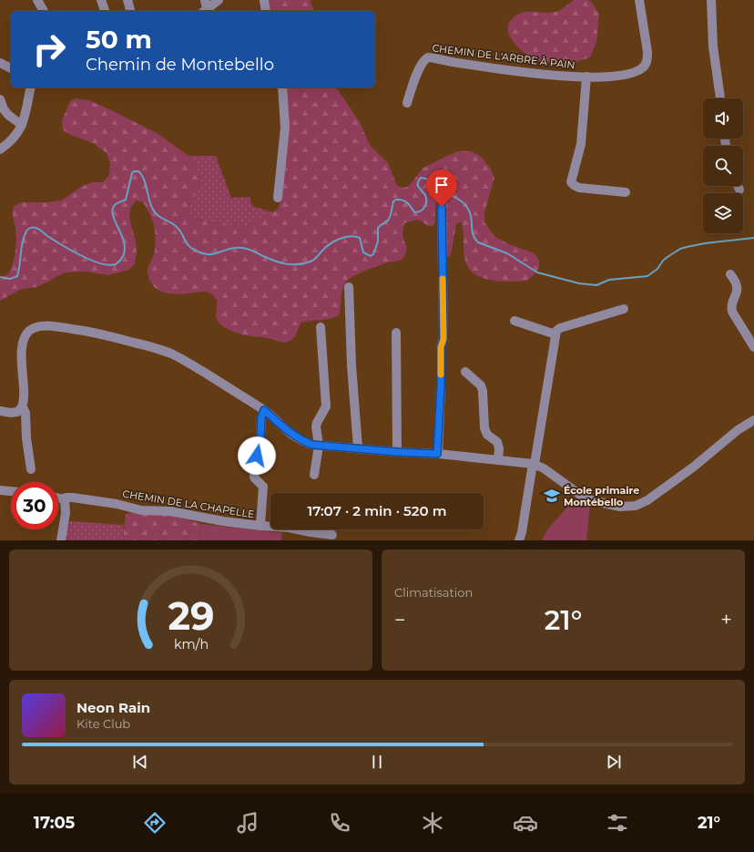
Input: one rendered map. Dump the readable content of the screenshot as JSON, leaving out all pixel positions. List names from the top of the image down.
{
  "streets": {
    "street": ["CHEMIN DE L'ARBRE À PAIN", "CHEMIN DE LA CHAPELLE"]
  },
  "places": {
    "school or university": ["École primaire Montébello"]
  },
  "page": {
    "turn": ["50 m", "Chemin de Montebello"],
    "limit": "30",
    "trip": "17:07 · 2 min · 520 m",
    "tile": "Climatisation",
    "heat": ["−", "21°", "+"],
    "song": ["Neon Rain", "Kite Club"],
    "tabs": ["17:05", "21°"],
    "gauge": ["29", "km/h"]
  }
}
